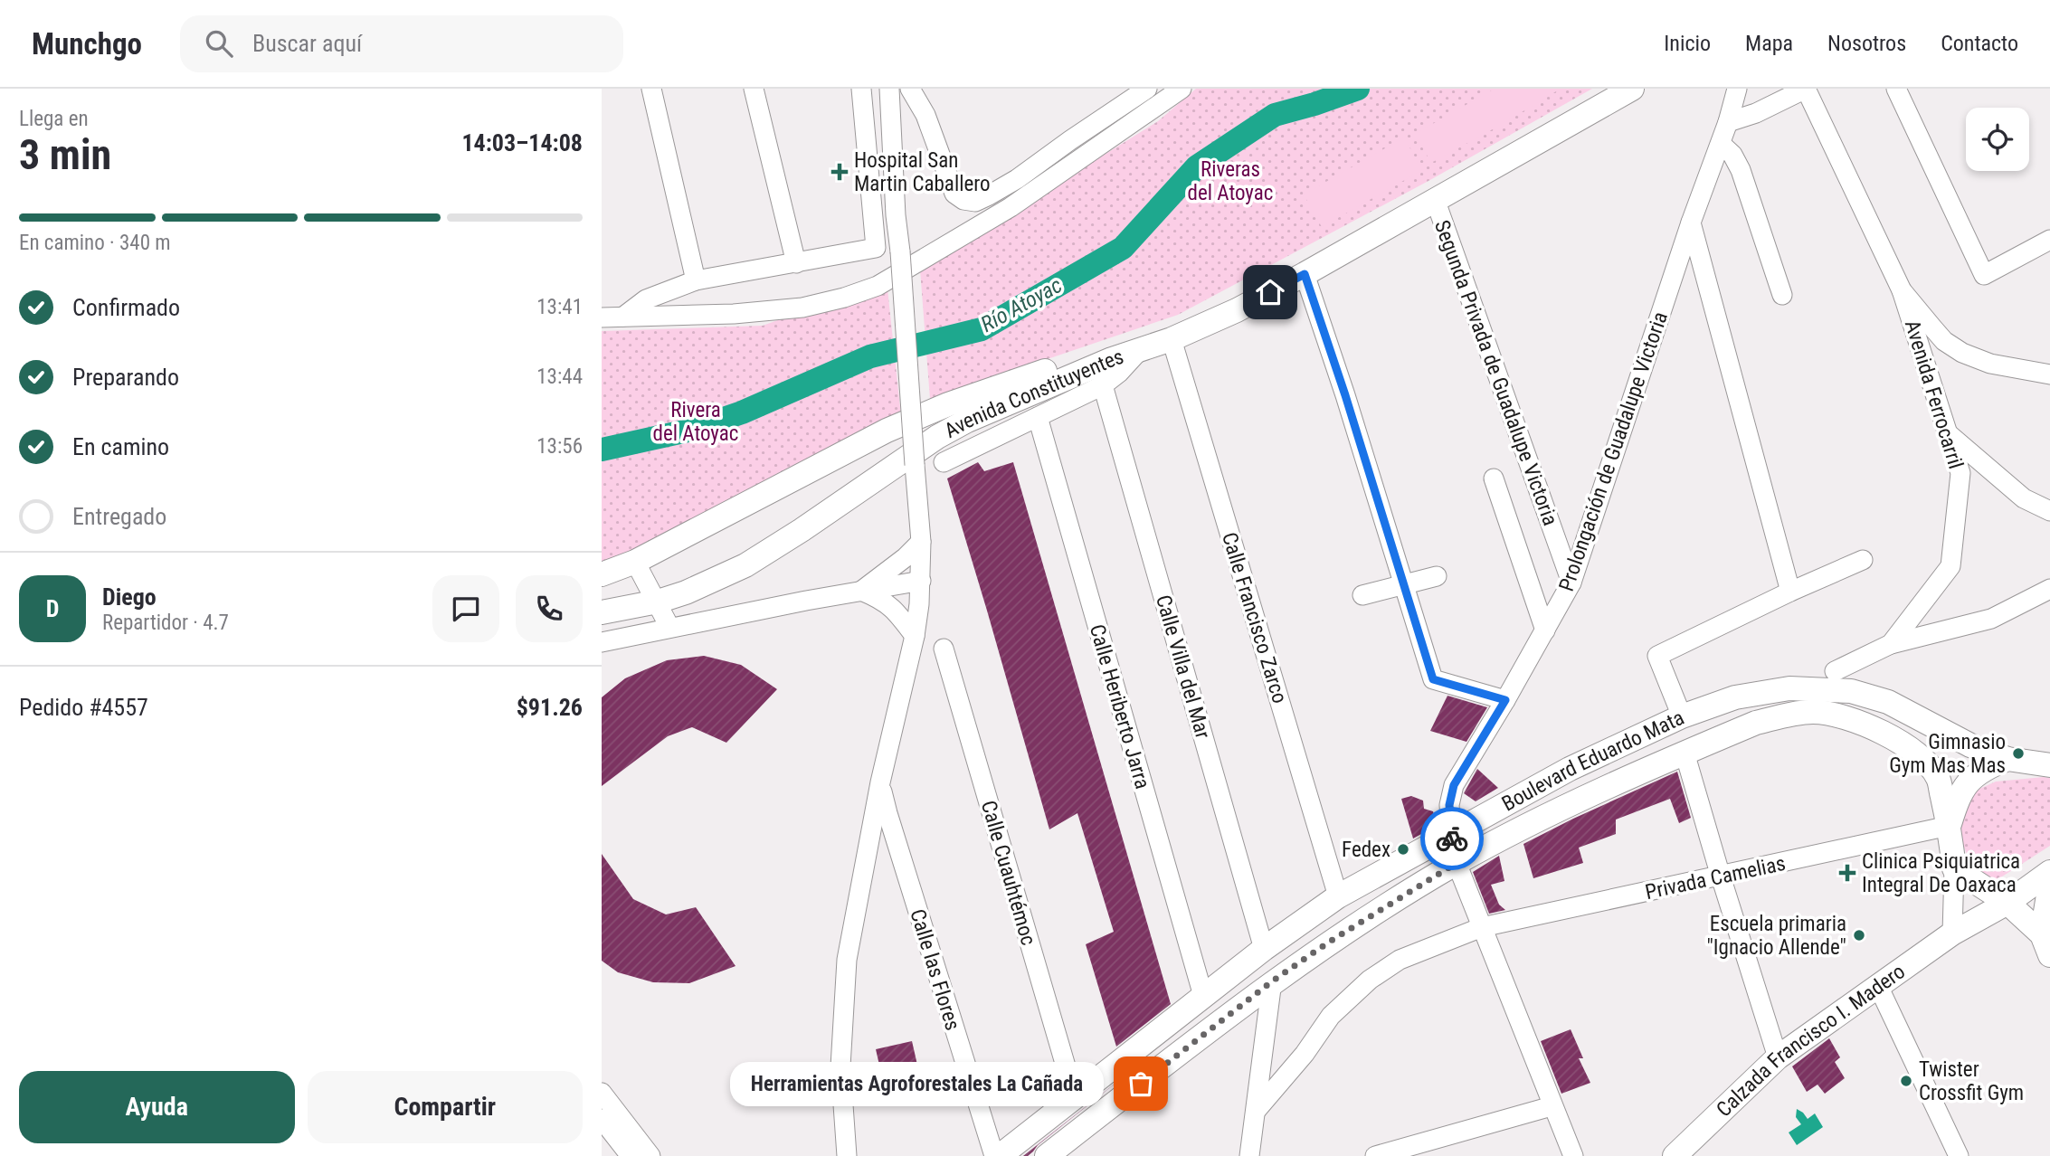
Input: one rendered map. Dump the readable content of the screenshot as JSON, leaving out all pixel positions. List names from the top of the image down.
{
  "streets": {
    "main road": ["Avenida Constituyentes", "Boulevard Eduardo Mata", "Calzada Francisco I. Madero"],
    "street": [
      "Segunda Privada de Guadalupe Victoria",
      "Avenida Ferrocarril",
      "Prolongación de Guadalupe Victoria",
      "Calle Francisco Zarco",
      "Calle Villa del Mar",
      "Calle Heriberto Jarra",
      "Calle Cuauhtémoc",
      "Privada Camelias",
      "Calle las Flores"
    ]
  },
  "crossings": [
    ["Segunda Privada de Guadalupe Victoria", "Prolongación de Guadalupe Victoria"],
    ["Prolongación de Guadalupe Victoria", "Boulevard Eduardo Mata"],
    ["Prolongación de Guadalupe Victoria", "Privada Camelias"],
    ["Calle Francisco Zarco", "Boulevard Eduardo Mata"],
    ["Calle Villa del Mar", "Boulevard Eduardo Mata"],
    ["Calle Heriberto Jarra", "Boulevard Eduardo Mata"],
    ["Boulevard Eduardo Mata", "Calle Cuauhtémoc"],
    ["Boulevard Eduardo Mata", "Privada Camelias"]
  ],
  "water": ["Río Atoyac"],
  "parks": ["Riveras del Atoyac", "Rivera del Atoyac"],
  "places": {
    "health": ["Hospital San Martin Caballero", "Clinica Psiquiatrica Integral De Oaxaca"],
    "other": [
      "Gimnasio Gym Mas Mas",
      "Fedex",
      "Escuela primaria \"Ignacio Allende\"",
      "Twister Crossfit Gym",
      "Herramientas Agroforestales La Cañada"
    ]
  },
  "page": {
    "header": "Munchgo",
    "search": "Buscar aquí",
    "nav": [
      "Inicio",
      "Mapa",
      "Nosotros",
      "Contacto"
    ],
    "heading": ["3 min", "Llega en", "14:03–14:08"],
    "panel": [
      "Diego",
      "Repartidor · 4.7",
      "Pedido #4557",
      "$91.26"
    ],
    "bar": "En camino · 340 m",
    "list": [
      ["Confirmado", "13:41"],
      ["Preparando", "13:44"],
      ["En camino", "13:56"],
      "Entregado"
    ],
    "round": "D",
    "buttons": ["Ayuda", "Compartir"],
    "bubble": "Herramientas Agroforestales La Cañada"
  }
}
